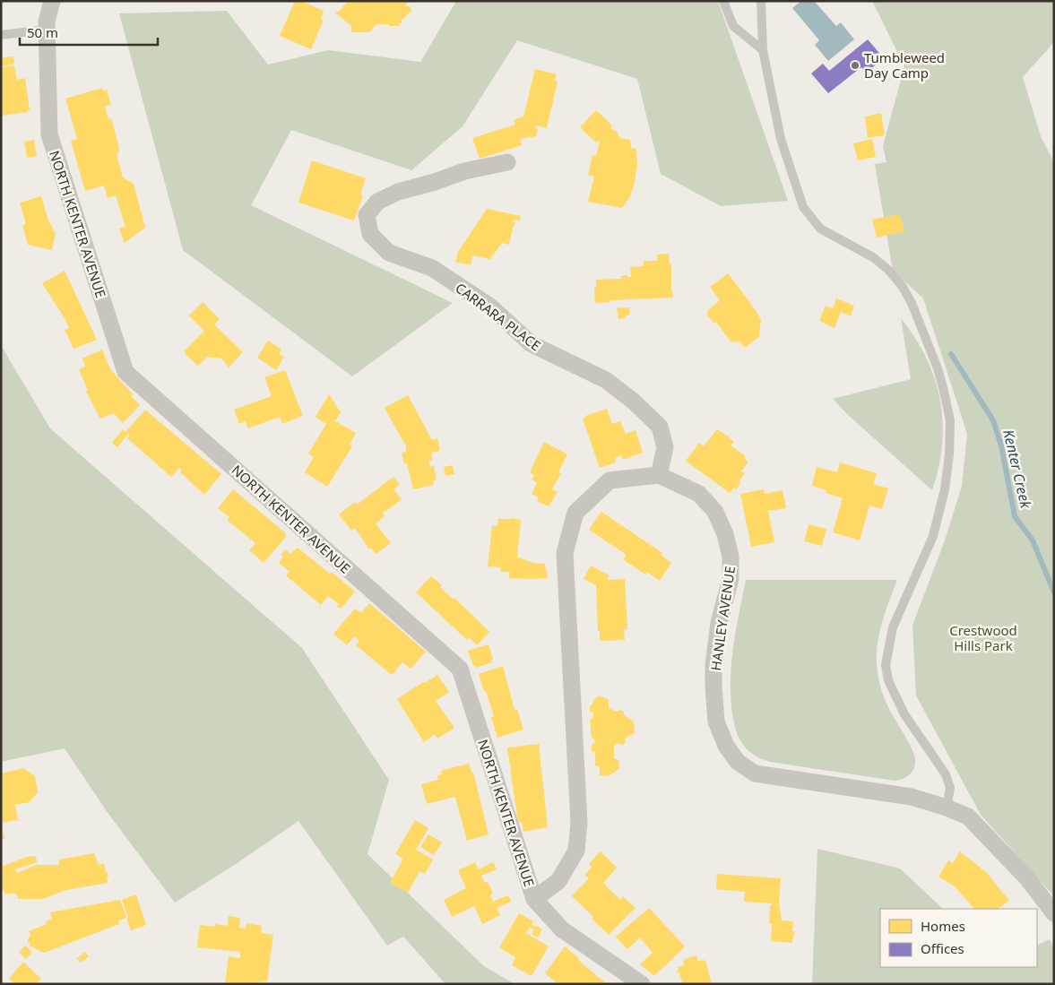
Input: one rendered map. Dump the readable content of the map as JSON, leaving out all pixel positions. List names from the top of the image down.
{
  "streets": {
    "street": ["NORTH KENTER AVENUE", "CARRARA PLACE", "HANLEY AVENUE"]
  },
  "crossings": [
    ["CARRARA PLACE", "HANLEY AVENUE"]
  ],
  "water": ["Kenter Creek"],
  "parks": ["Crestwood Hills Park"],
  "places": ["Tumbleweed Day Camp"],
  "legend": ["Homes", "Offices"],
  "scale_bar": "50 m"
}
